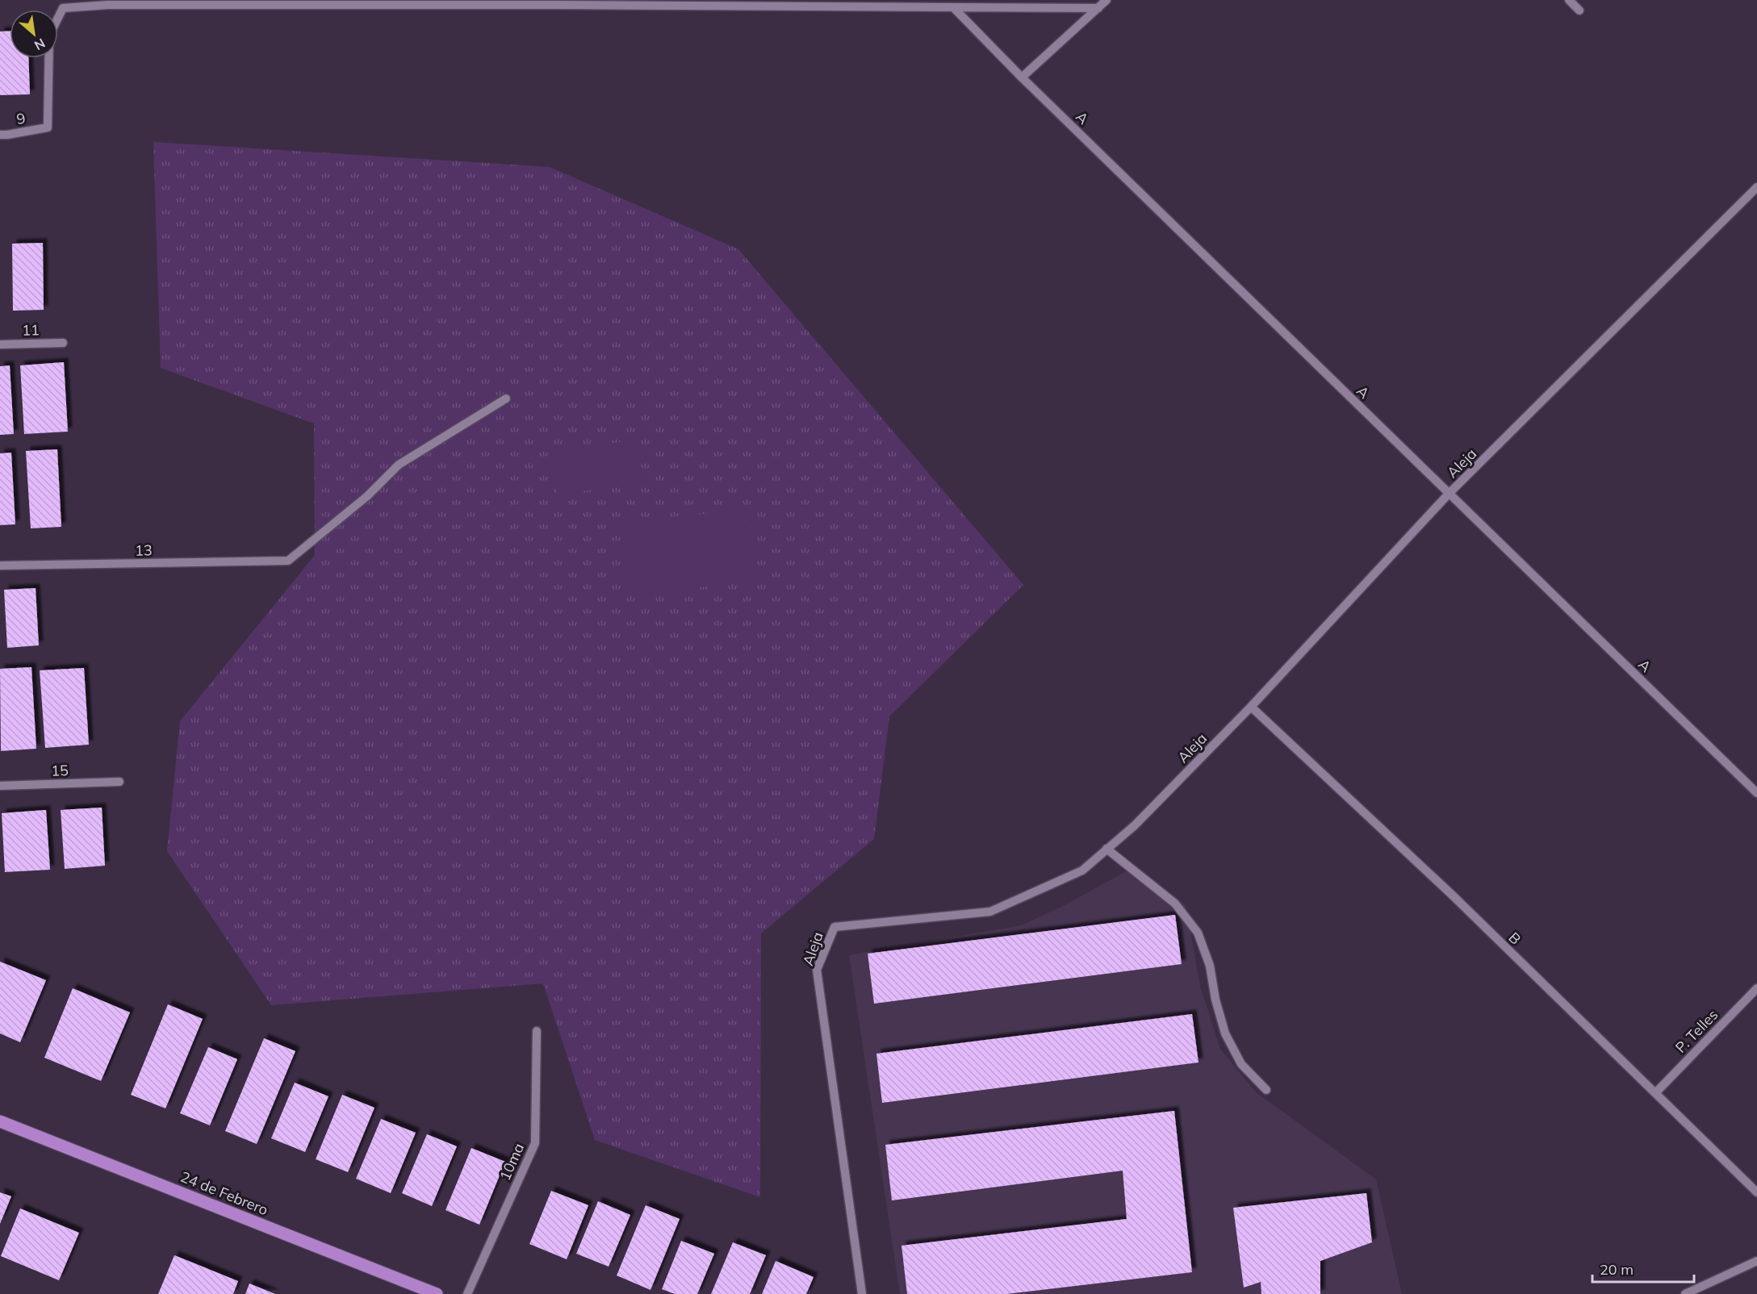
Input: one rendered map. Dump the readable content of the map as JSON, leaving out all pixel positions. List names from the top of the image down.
{
  "streets": {
    "main road": ["24 de Febrero"],
    "street": [
      "A",
      "9",
      "11",
      "Aleja",
      "13",
      "15",
      "B",
      "P. Telles",
      "10ma"
    ]
  },
  "crossings": [
    ["A", "Aleja"],
    ["Aleja", "B"],
    ["B", "P. Telles"]
  ],
  "scale_bar": "20 m",
  "north": "bottom right"
}
